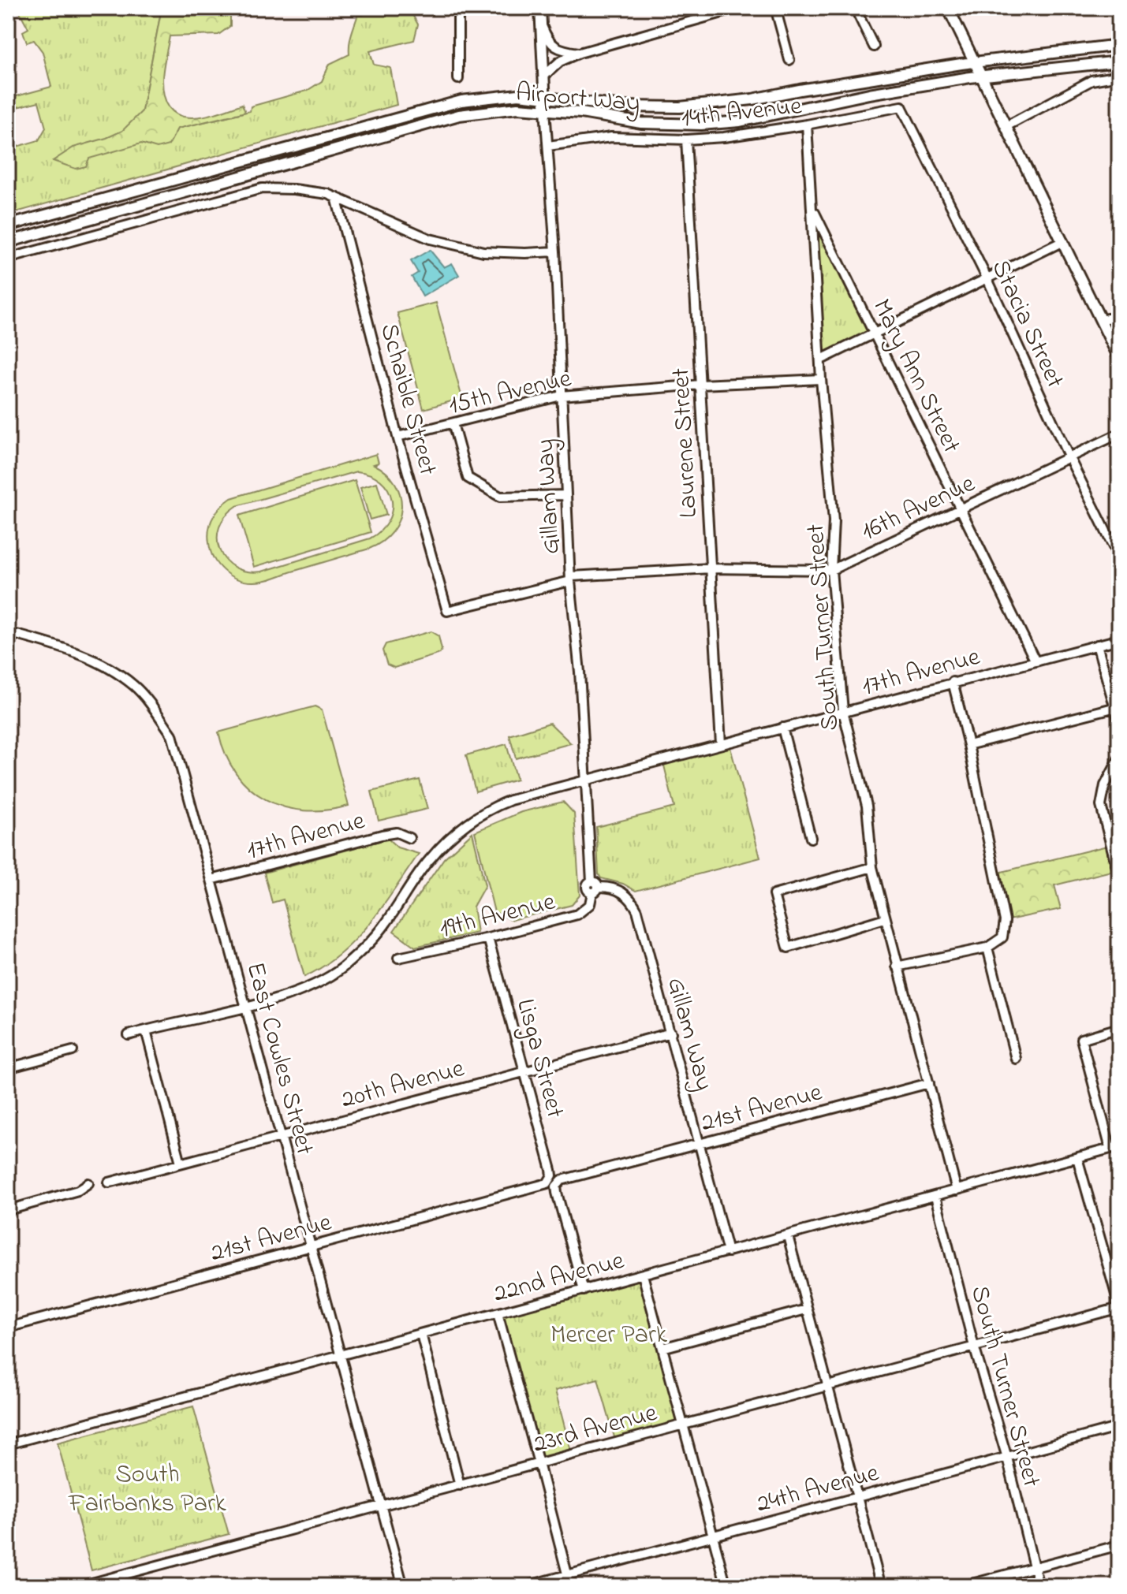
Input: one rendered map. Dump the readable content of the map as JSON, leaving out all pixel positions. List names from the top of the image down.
{
  "streets": {
    "main road": ["Airport Way"],
    "street": [
      "14th Avenue",
      "Stacia Street",
      "Mary Ann Street",
      "15th Avenue",
      "Schaible Street",
      "Laurene Street",
      "Gillam Way",
      "16th Avenue",
      "South Turner Street",
      "17th Avenue",
      "19th Avenue",
      "East Cowles Street",
      "Lisga Street",
      "20th Avenue",
      "21st Avenue",
      "22nd Avenue",
      "23rd Avenue",
      "24th Avenue"
    ]
  },
  "crossings": [
    ["Airport Way", "Gillam Way"],
    ["14th Avenue", "Stacia Street"],
    ["14th Avenue", "Laurene Street"],
    ["14th Avenue", "Gillam Way"],
    ["14th Avenue", "South Turner Street"],
    ["Stacia Street", "16th Avenue"],
    ["Mary Ann Street", "16th Avenue"],
    ["Mary Ann Street", "South Turner Street"],
    ["Mary Ann Street", "17th Avenue"],
    ["15th Avenue", "Schaible Street"],
    ["15th Avenue", "Laurene Street"],
    ["15th Avenue", "Gillam Way"],
    ["15th Avenue", "South Turner Street"],
    ["Schaible Street", "16th Avenue"],
    ["Laurene Street", "16th Avenue"],
    ["Laurene Street", "17th Avenue"],
    ["Gillam Way", "16th Avenue"],
    ["Gillam Way", "17th Avenue"],
    ["Gillam Way", "19th Avenue"],
    ["Gillam Way", "20th Avenue"],
    ["Gillam Way", "21st Avenue"],
    ["Gillam Way", "22nd Avenue"],
    ["16th Avenue", "South Turner Street"],
    ["South Turner Street", "17th Avenue"],
    ["South Turner Street", "21st Avenue"],
    ["South Turner Street", "22nd Avenue"],
    ["South Turner Street", "23rd Avenue"],
    ["South Turner Street", "24th Avenue"],
    ["17th Avenue", "East Cowles Street"],
    ["19th Avenue", "Lisga Street"],
    ["East Cowles Street", "20th Avenue"],
    ["East Cowles Street", "21st Avenue"],
    ["East Cowles Street", "22nd Avenue"],
    ["East Cowles Street", "23rd Avenue"],
    ["Lisga Street", "20th Avenue"],
    ["Lisga Street", "21st Avenue"],
    ["21st Avenue", "22nd Avenue"]
  ],
  "parks": ["Mercer Park", "South Fairbanks Park"]
}
